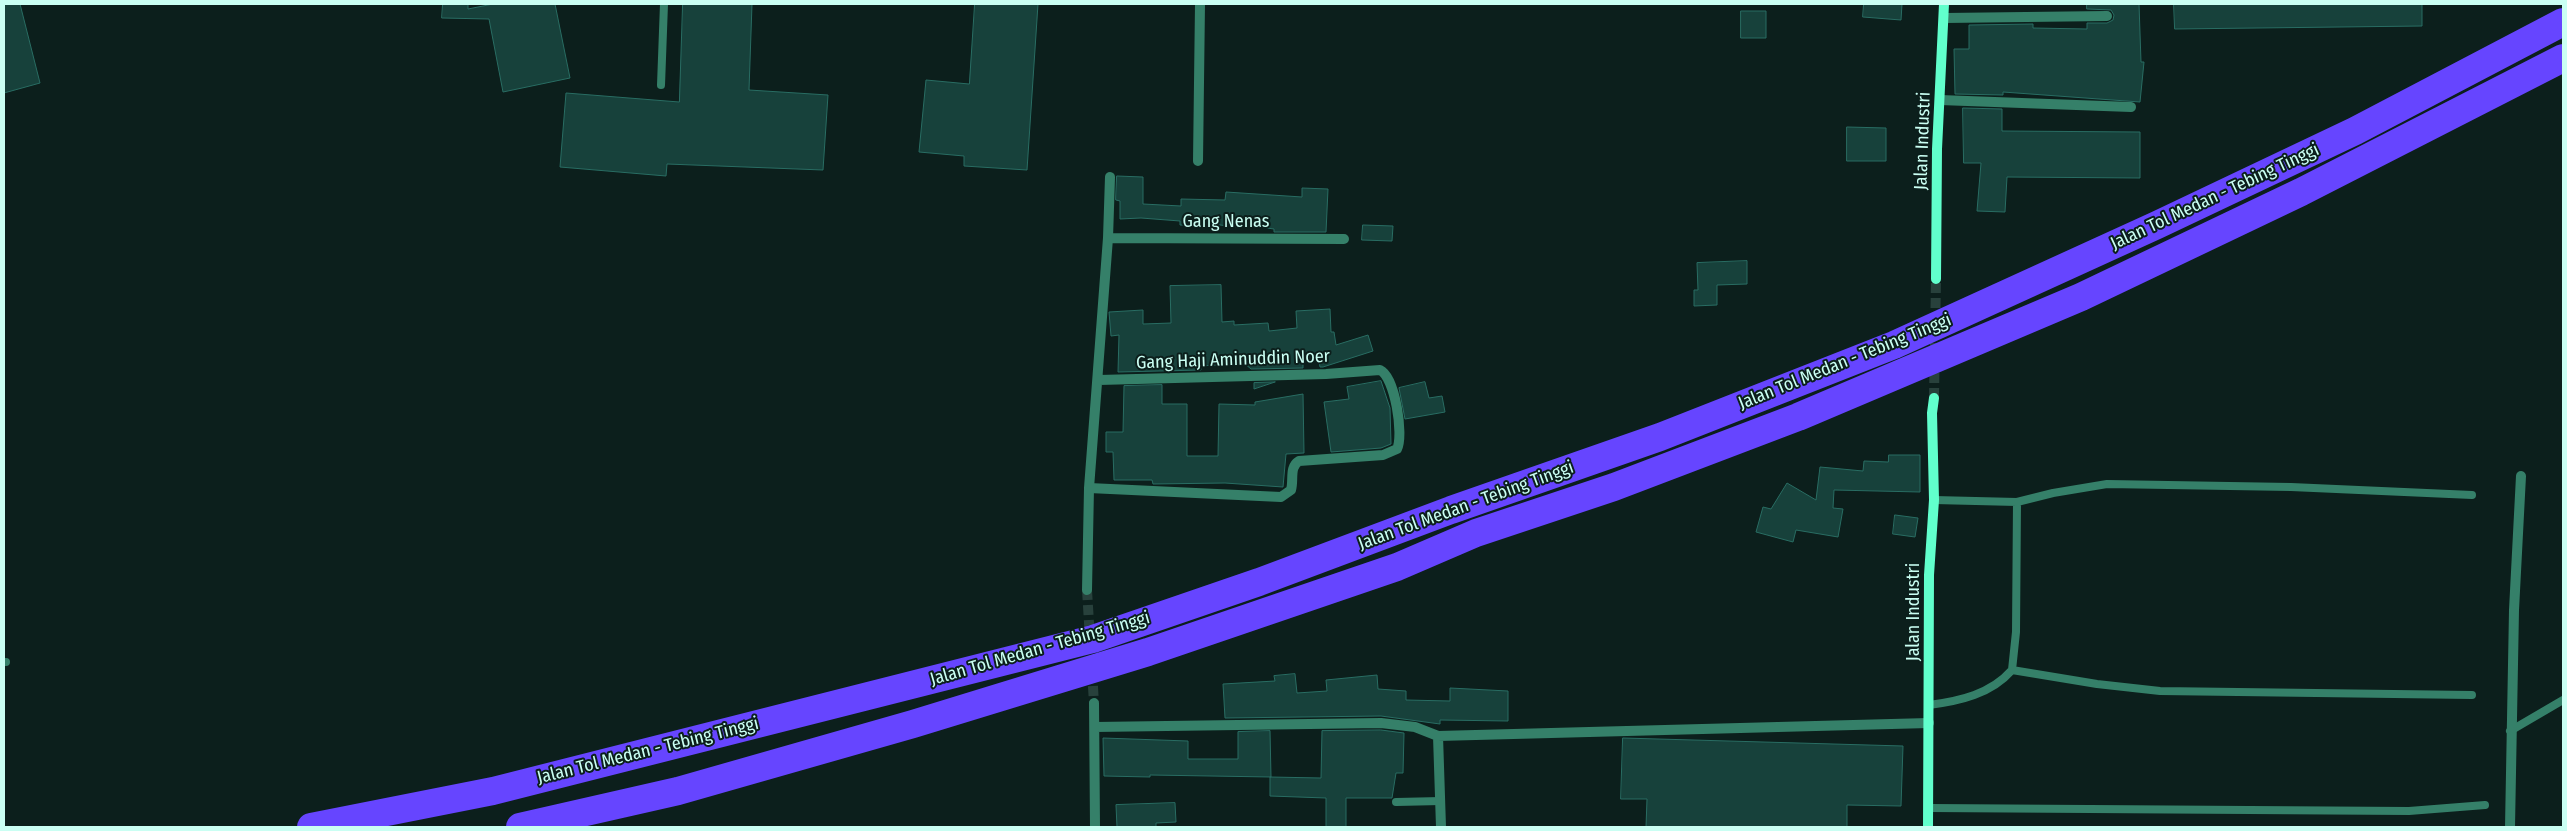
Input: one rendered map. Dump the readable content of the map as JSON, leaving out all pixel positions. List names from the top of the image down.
{
  "streets": {
    "highway": ["Jalan Tol Medan - Tebing Tinggi"],
    "street": ["Jalan Industri", "Gang Nenas", "Gang Haji Aminuddin Noer"]
  }
}
